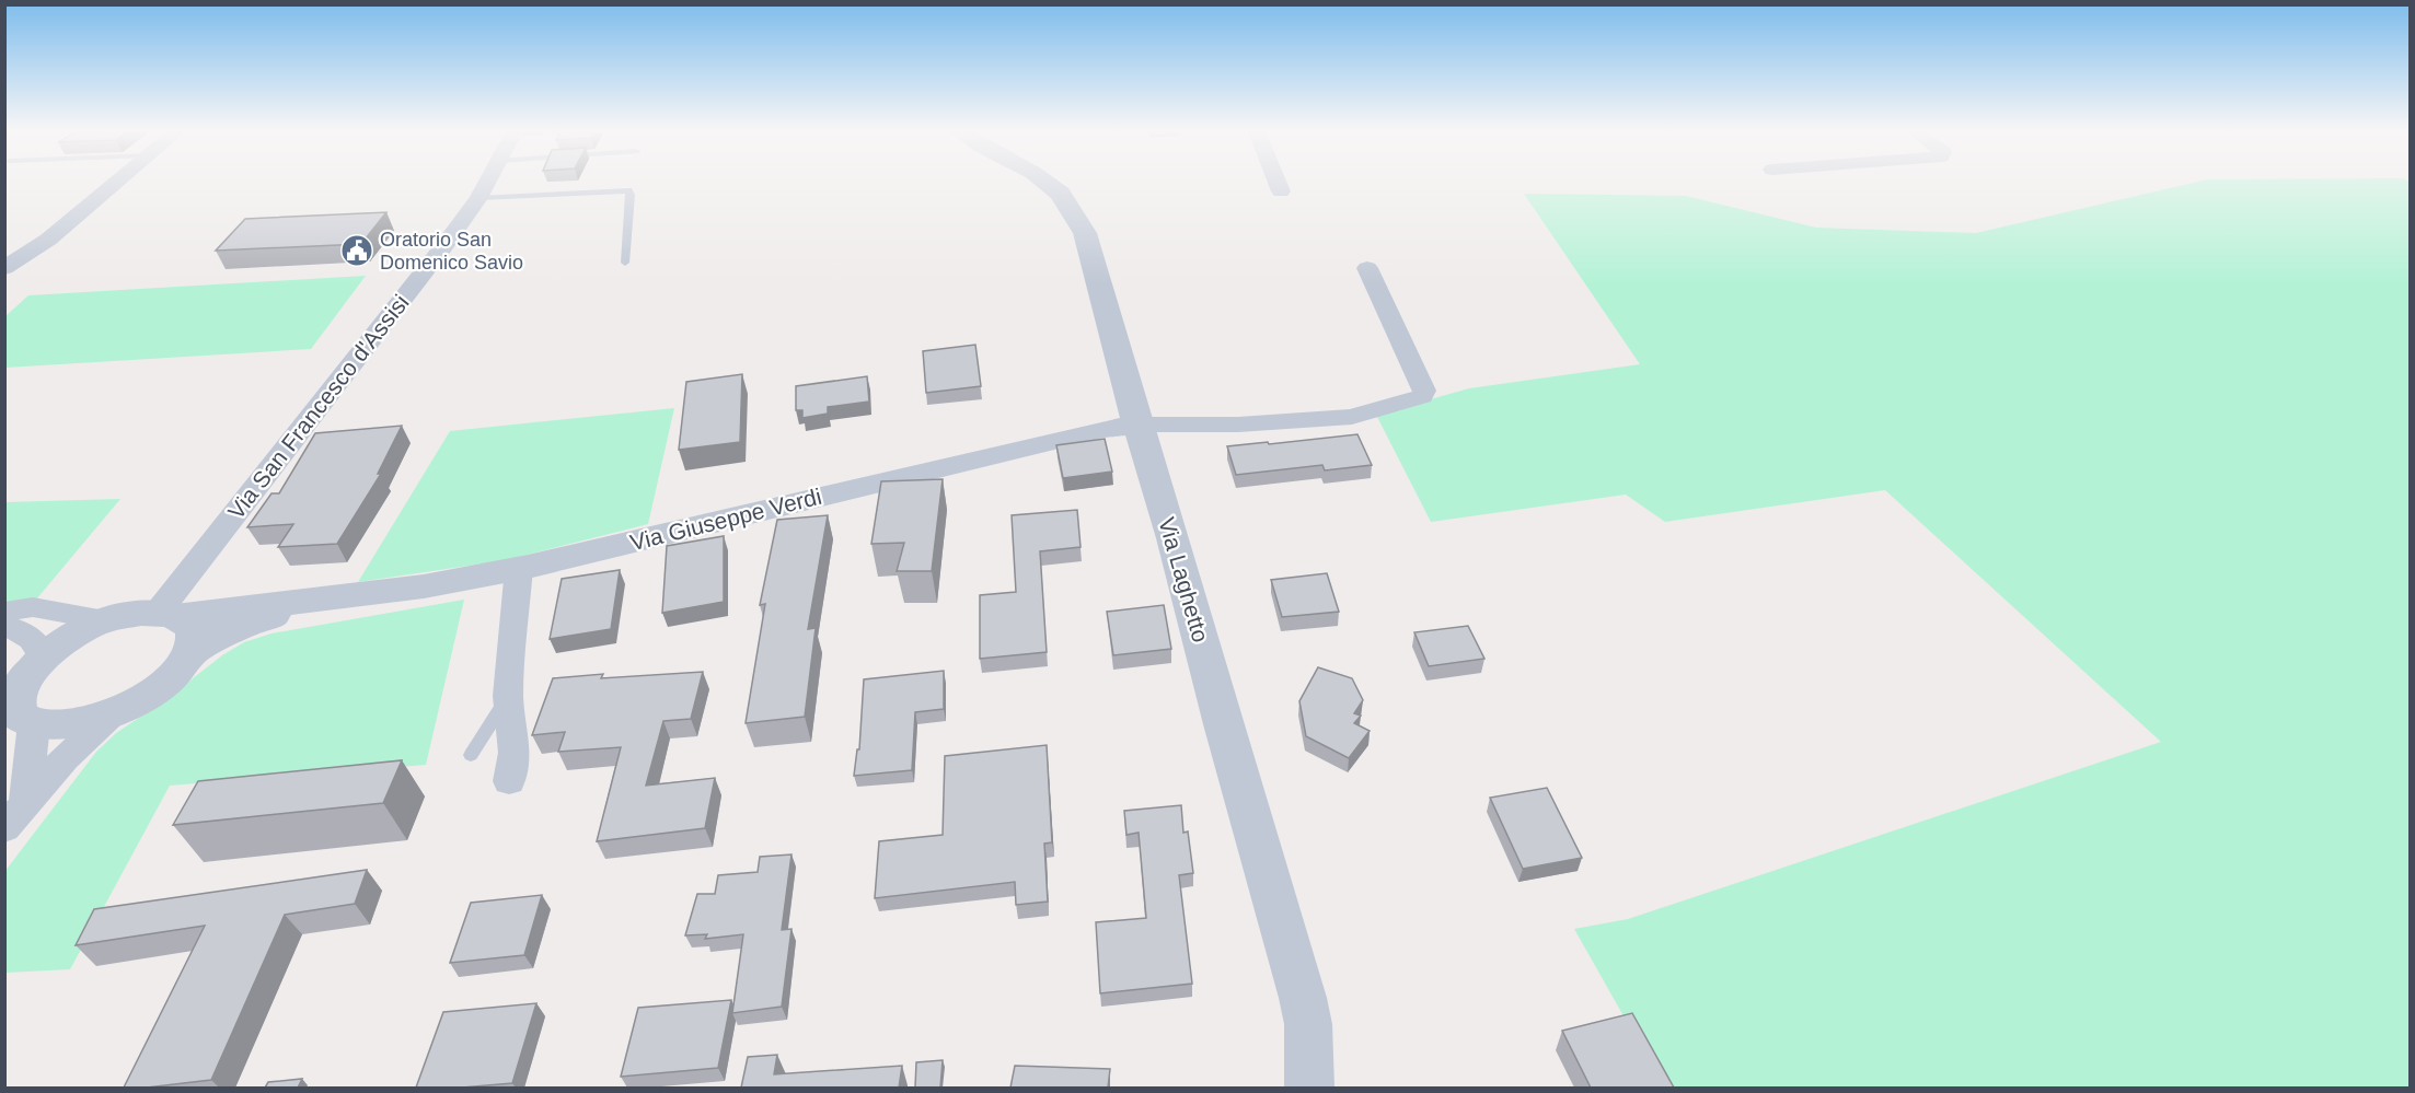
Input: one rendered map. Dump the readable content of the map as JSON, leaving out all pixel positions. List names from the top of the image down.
{
  "streets": {
    "street": ["Via San Francesco d'Assisi", "Via Giuseppe Verdi", "Via Laghetto"]
  },
  "crossings": [
    ["Via San Francesco d'Assisi", "Via Giuseppe Verdi"],
    ["Via Giuseppe Verdi", "Via Laghetto"]
  ],
  "places": {
    "public building": ["Oratorio San Domenico Savio"]
  }
}
